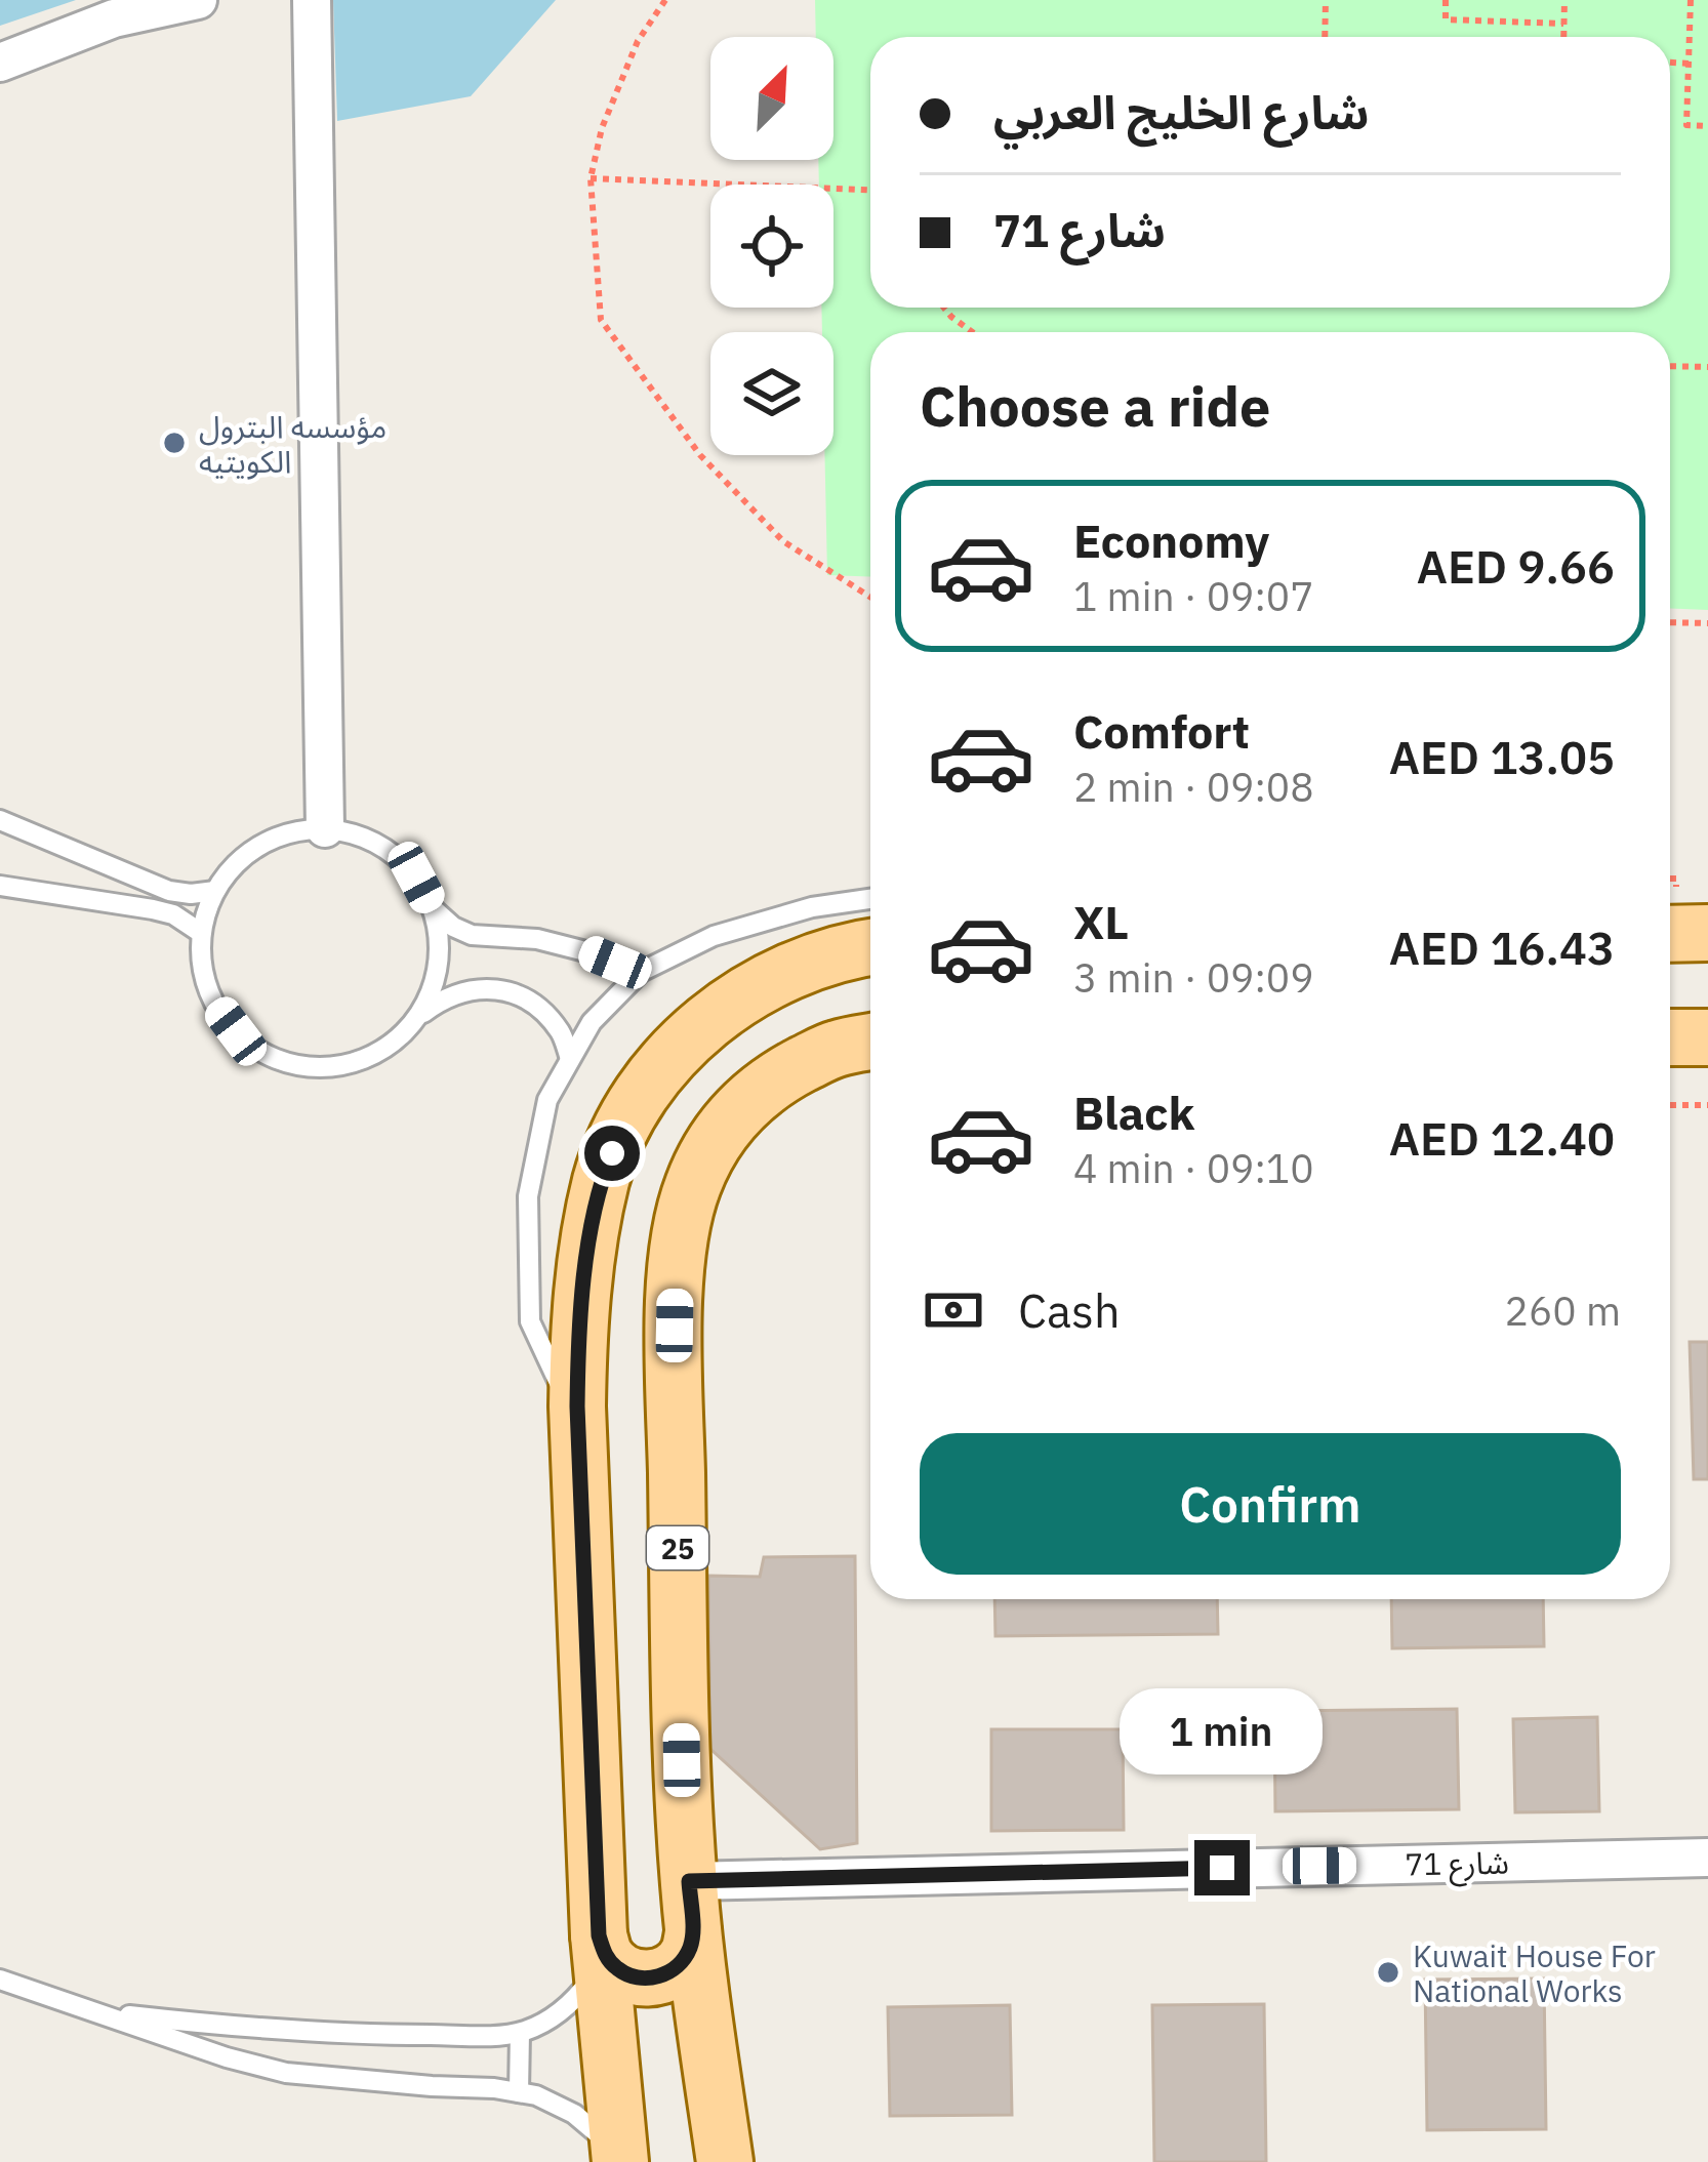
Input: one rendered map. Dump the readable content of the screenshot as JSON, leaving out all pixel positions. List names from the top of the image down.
{
  "streets": {
    "main road": ["25"],
    "street": ["شارع 71"]
  },
  "crossings": [
    ["25", "شارع 71"]
  ],
  "places": ["مؤسسه البترول الكويتيه", "Kuwait House For National Works"],
  "north": "top right",
  "page": {
    "banner": ["شارع الخليج العربي", "شارع 71"],
    "heading": "Choose a ride",
    "list": [
      {
        "name": "Economy",
        "note": "1 min · 09:07",
        "value": "AED 9.66"
      },
      {
        "name": "Comfort",
        "note": "2 min · 09:08",
        "value": "AED 13.05"
      },
      {
        "name": "XL",
        "note": "3 min · 09:09",
        "value": "AED 16.43"
      },
      {
        "name": "Black",
        "note": "4 min · 09:10",
        "value": "AED 12.40"
      }
    ],
    "pay": ["Cash", "260 m"],
    "buttons": "Confirm",
    "bubble": "1 min"
  }
}
